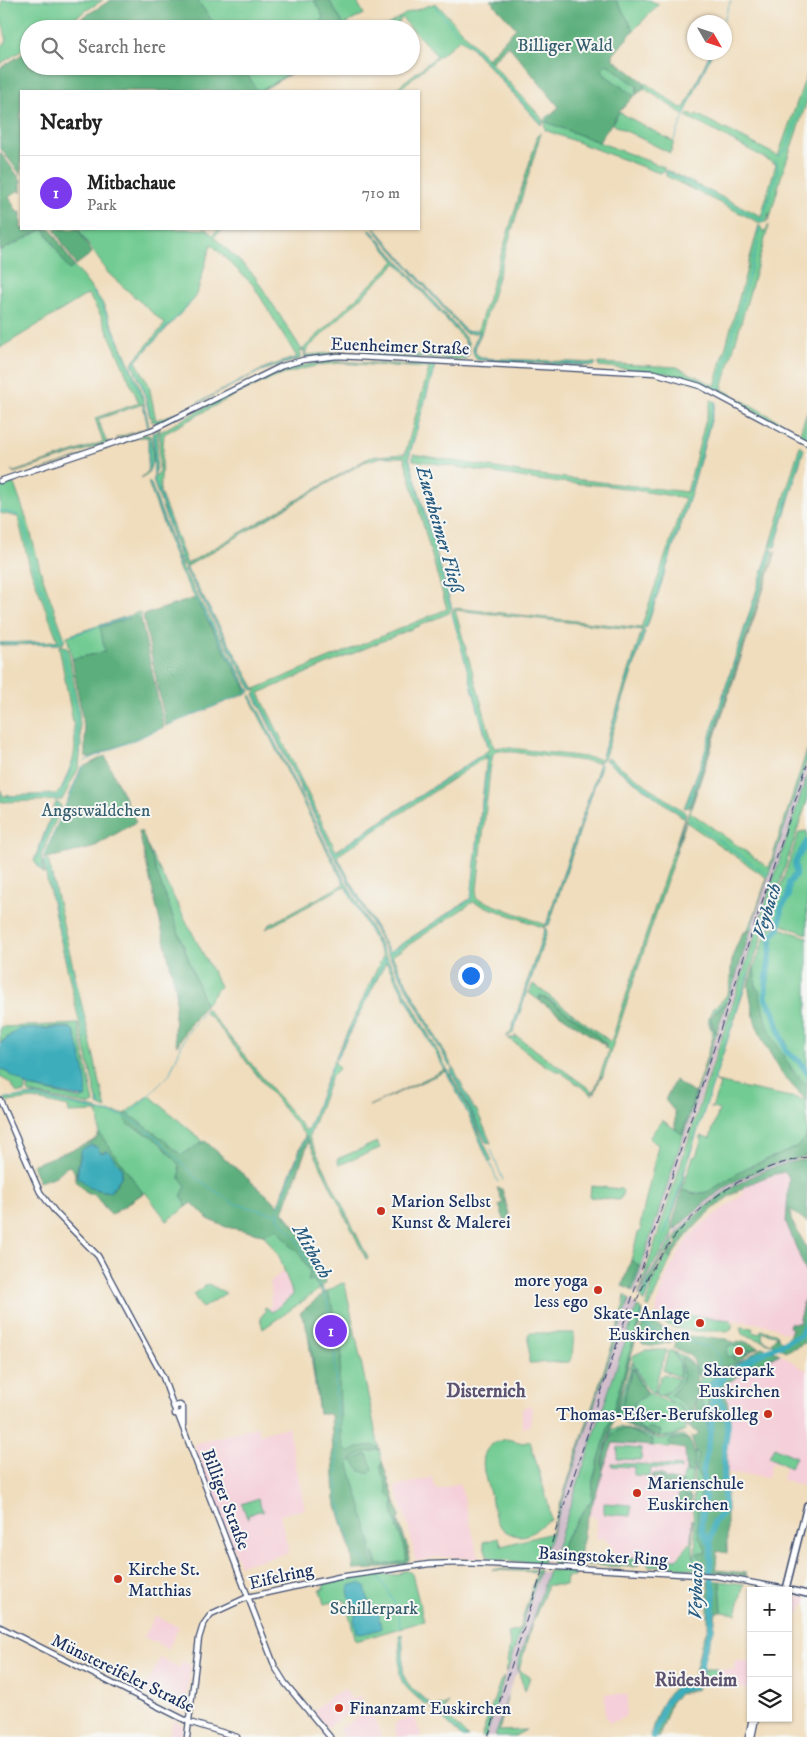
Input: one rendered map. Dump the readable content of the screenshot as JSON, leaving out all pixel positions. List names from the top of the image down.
{
  "streets": {
    "main road": [
      "Euenheimer Straße",
      "Billiger Straße",
      "Basingstoker Ring",
      "Eifelring",
      "Münstereifeler Straße"
    ]
  },
  "crossings": [
    ["Billiger Straße", "Eifelring"],
    ["Basingstoker Ring", "Eifelring"],
    ["Eifelring", "Münstereifeler Straße"]
  ],
  "districts": ["Disternich", "Rüdesheim"],
  "water": ["Euenheimer Fließ", "Veybach", "Mitbach"],
  "parks": ["Billiger Wald", "Angstwäldchen", "Schillerpark"],
  "places": [
    "Marion Selbst Kunst & Malerei",
    "more yoga less ego",
    "Skate-Anlage Euskirchen",
    "Skatepark Euskirchen",
    "Thomas-Eßer-Berufskolleg",
    "Marienschule Euskirchen",
    "Kirche St. Matthias",
    "Finanzamt Euskirchen"
  ],
  "north": "bottom right",
  "page": {
    "search": "Search here",
    "heading": "Nearby",
    "list": [
      {
        "mark": "1",
        "name": "Mitbachaue",
        "note": "Park",
        "value": "710 m"
      }
    ],
    "pins": "1",
    "map_buttons": ["+", "−"]
  }
}
